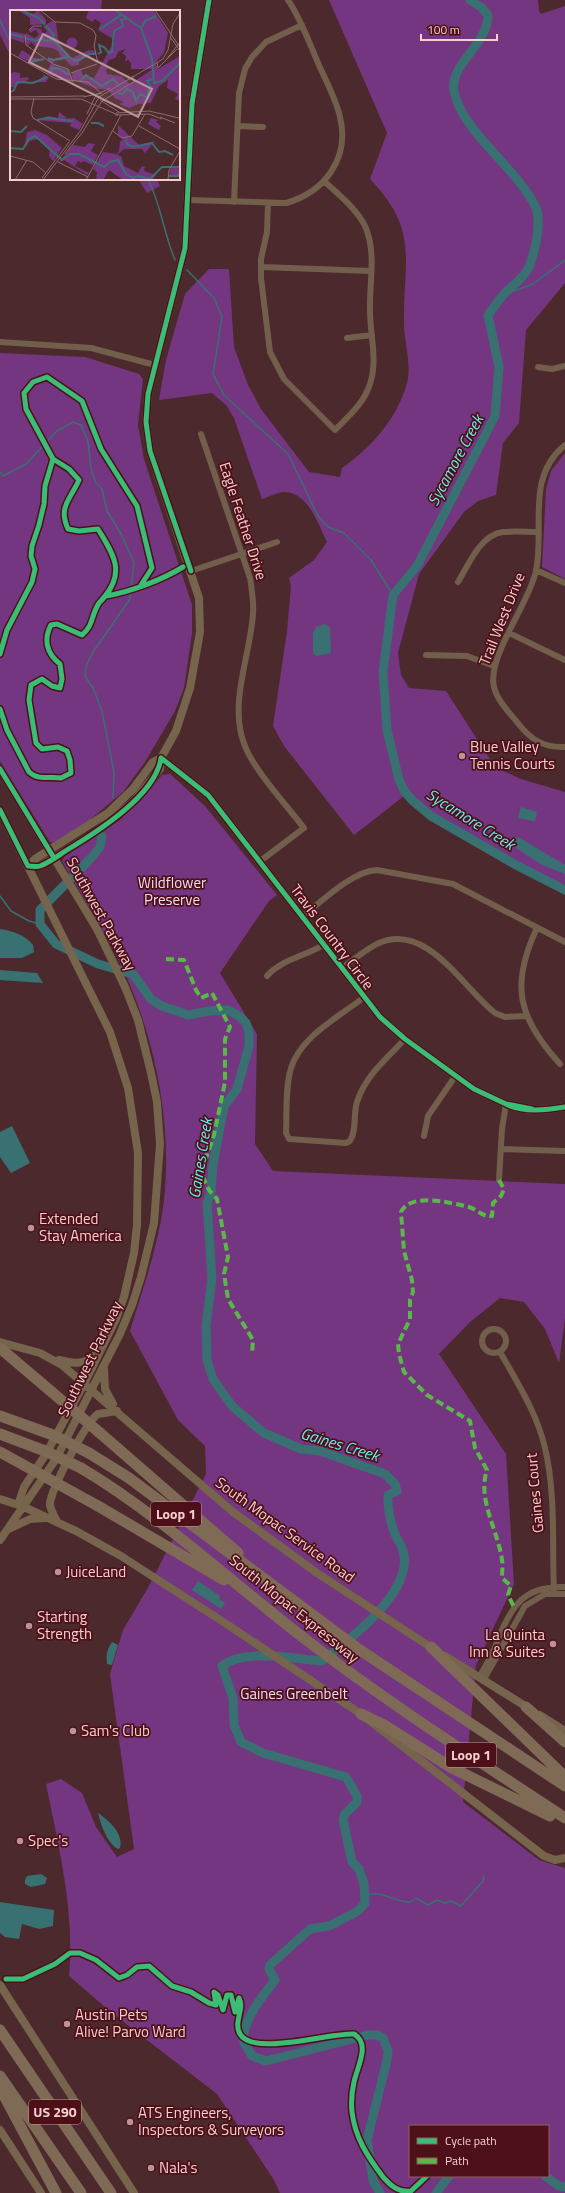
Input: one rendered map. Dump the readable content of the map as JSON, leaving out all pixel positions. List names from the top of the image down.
{
  "streets": {
    "highway": ["Loop 1", "South Mopac Expressway", "US 290"],
    "main road": ["Southwest Parkway", "Travis Country Circle", "South Mopac Service Road"],
    "street": ["Eagle Feather Drive", "Trail West Drive", "Gaines Court"]
  },
  "crossings": [
    ["Eagle Feather Drive", "Travis Country Circle"],
    ["Southwest Parkway", "South Mopac Service Road"]
  ],
  "water": ["Sycamore Creek", "Gaines Creek"],
  "parks": ["Wildflower Preserve", "Gaines Greenbelt"],
  "places": [
    "Blue Valley Tennis Courts",
    "Extended Stay America",
    "JuiceLand",
    "Starting Strength",
    "La Quinta Inn & Suites",
    "Sam's Club",
    "Spec's",
    "Austin Pets Alive! Parvo Ward",
    "ATS Engineers, Inspectors & Surveyors",
    "Nala's"
  ],
  "legend": ["Cycle path", "Path"],
  "scale_bar": "100 m"
}
